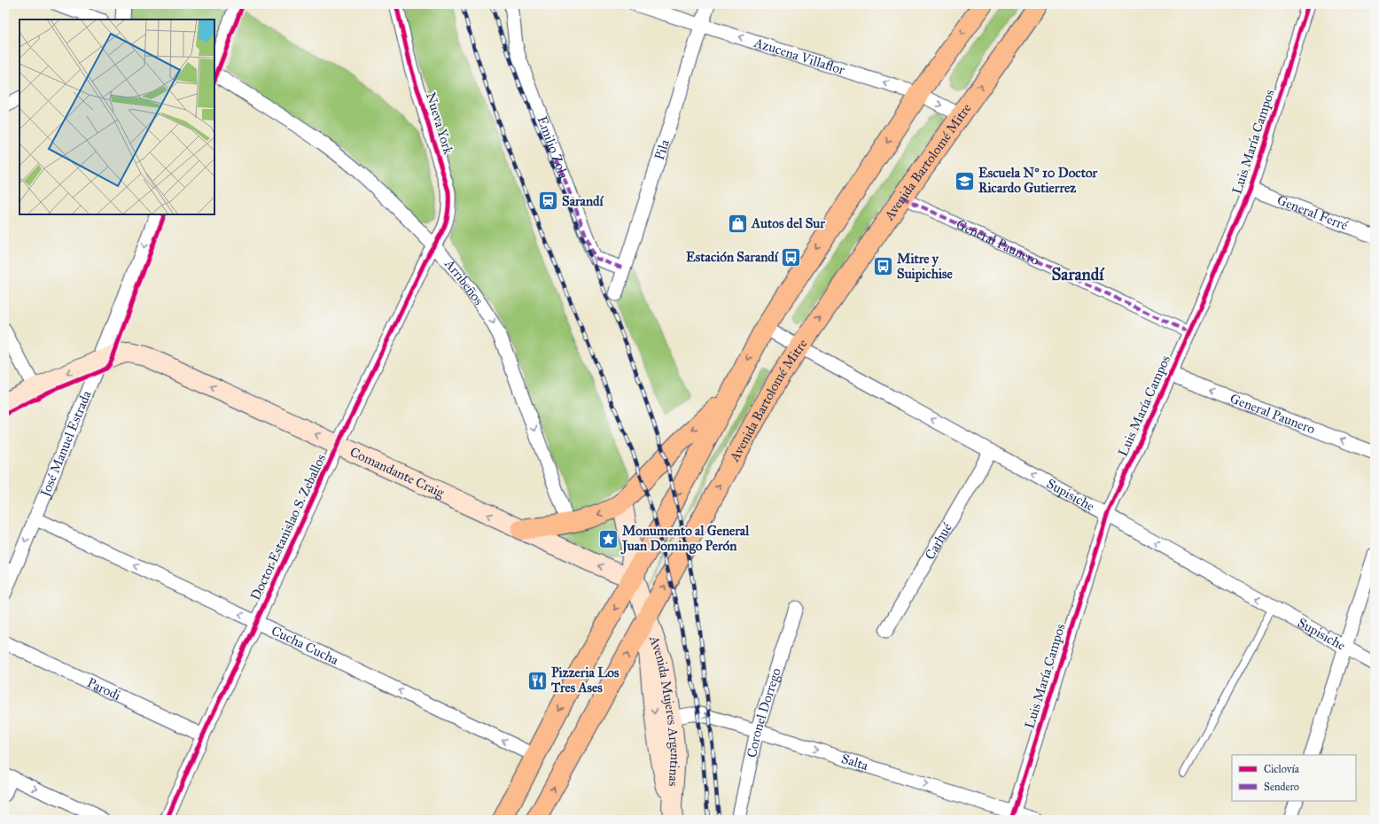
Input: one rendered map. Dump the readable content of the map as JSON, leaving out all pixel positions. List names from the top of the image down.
{
  "streets": {
    "main road": ["Avenida Bartolomé Mitre", "Comandante Craig", "Avenida Mujeres Argentinas"],
    "street": [
      "Azucena Villaflor",
      "Nueva York",
      "Luis María Campos",
      "Emilio Zola",
      "Pila",
      "General Ferré",
      "General Paunero",
      "Arribeños",
      "José Manuel Estrada",
      "Supisiche",
      "Doctor Estanislao S. Zeballos",
      "Carhué",
      "Cucha Cucha",
      "Parodi",
      "Coronel Dorrego",
      "Salta"
    ]
  },
  "crossings": [
    ["Azucena Villaflor", "Pila"],
    ["Azucena Villaflor", "Avenida Bartolomé Mitre"],
    ["Nueva York", "Arribeños"],
    ["Nueva York", "Doctor Estanislao S. Zeballos"],
    ["Luis María Campos", "General Ferré"],
    ["Luis María Campos", "General Paunero"],
    ["Luis María Campos", "Supisiche"],
    ["Luis María Campos", "Salta"],
    ["Emilio Zola", "Pila"],
    ["Avenida Bartolomé Mitre", "General Paunero"],
    ["Avenida Bartolomé Mitre", "Supisiche"],
    ["Avenida Bartolomé Mitre", "Avenida Mujeres Argentinas"],
    ["Arribeños", "Doctor Estanislao S. Zeballos"],
    ["José Manuel Estrada", "Comandante Craig"],
    ["José Manuel Estrada", "Cucha Cucha"],
    ["Comandante Craig", "Doctor Estanislao S. Zeballos"],
    ["Comandante Craig", "Avenida Mujeres Argentinas"],
    ["Supisiche", "Carhué"],
    ["Doctor Estanislao S. Zeballos", "Cucha Cucha"],
    ["Doctor Estanislao S. Zeballos", "Parodi"],
    ["Avenida Mujeres Argentinas", "Salta"],
    ["Coronel Dorrego", "Salta"]
  ],
  "one_way": [
    "General Paunero",
    "Arribeños",
    "José Manuel Estrada",
    "Comandante Craig",
    "Supisiche",
    "Cucha Cucha",
    "Salta"
  ],
  "districts": ["Sarandí"],
  "places": {
    "school or university": ["Escuela Nº 10 Doctor Ricardo Gutierrez"],
    "station": ["Sarandí"],
    "shop": ["Autos del Sur"],
    "bus stop": ["Estación Sarandí", "Mitre y Suipichise"],
    "place": ["Monumento al General Juan Domingo Perón"],
    "restaurant": ["Pizzeria Los Tres Ases"]
  },
  "legend": ["Ciclovía", "Sendero"]
}
